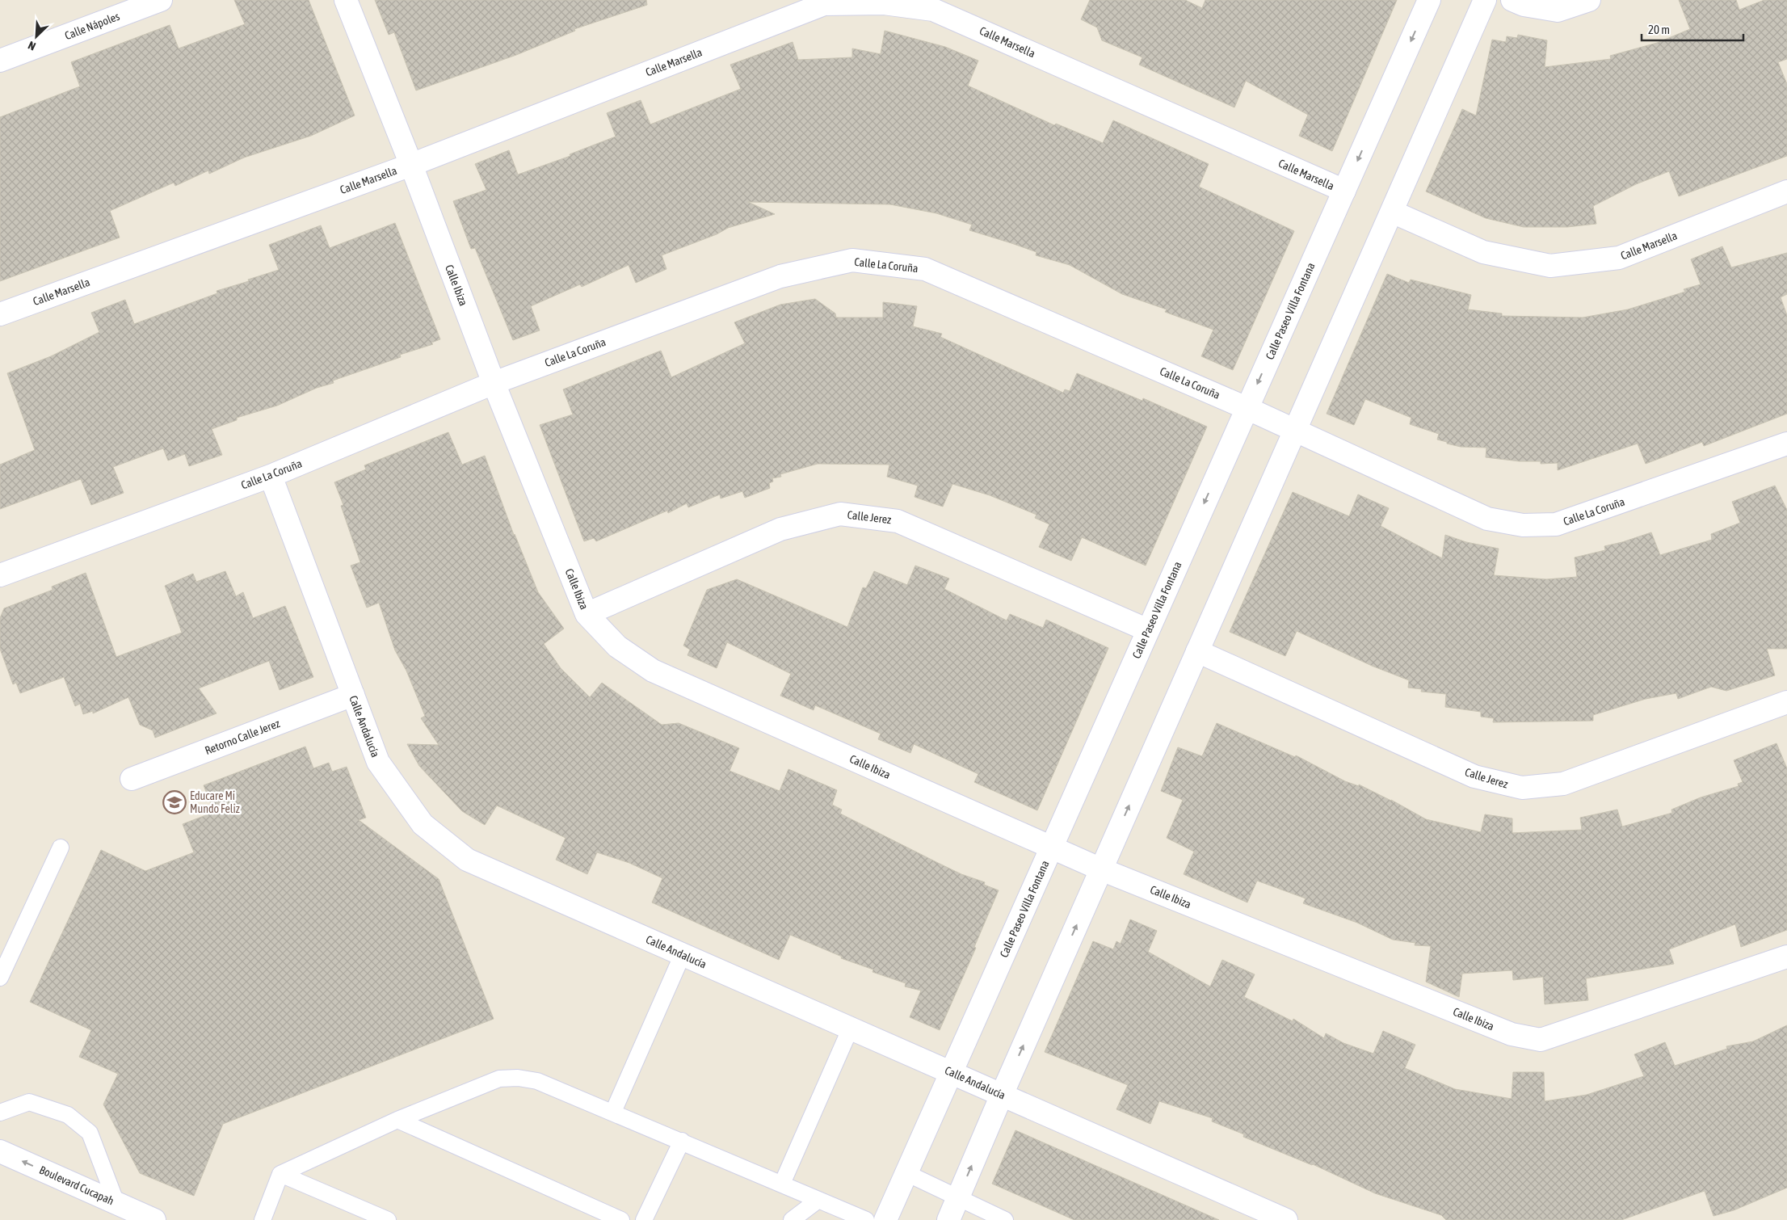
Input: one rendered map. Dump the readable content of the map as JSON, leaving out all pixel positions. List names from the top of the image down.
{
  "streets": {
    "street": [
      "Calle Nápoles",
      "Calle Marsella",
      "Calle La Coruña",
      "Calle Ibiza",
      "Calle Paseo Villa Fontana",
      "Calle Jerez",
      "Calle Andalucía",
      "Retorno Calle Jerez",
      "Boulevard Cucapah"
    ]
  },
  "crossings": [
    ["Calle Marsella", "Calle Ibiza"],
    ["Calle Marsella", "Calle Paseo Villa Fontana"],
    ["Calle La Coruña", "Calle Ibiza"],
    ["Calle La Coruña", "Calle Paseo Villa Fontana"],
    ["Calle La Coruña", "Calle Andalucía"],
    ["Calle Ibiza", "Calle Paseo Villa Fontana"],
    ["Calle Ibiza", "Calle Jerez"],
    ["Calle Paseo Villa Fontana", "Calle Jerez"],
    ["Calle Paseo Villa Fontana", "Calle Andalucía"],
    ["Calle Andalucía", "Retorno Calle Jerez"]
  ],
  "one_way": ["Boulevard Cucapah"],
  "places": {
    "school or university": ["Educare Mi Mundo Feliz"]
  },
  "scale_bar": "20 m",
  "north": "bottom left"
}
